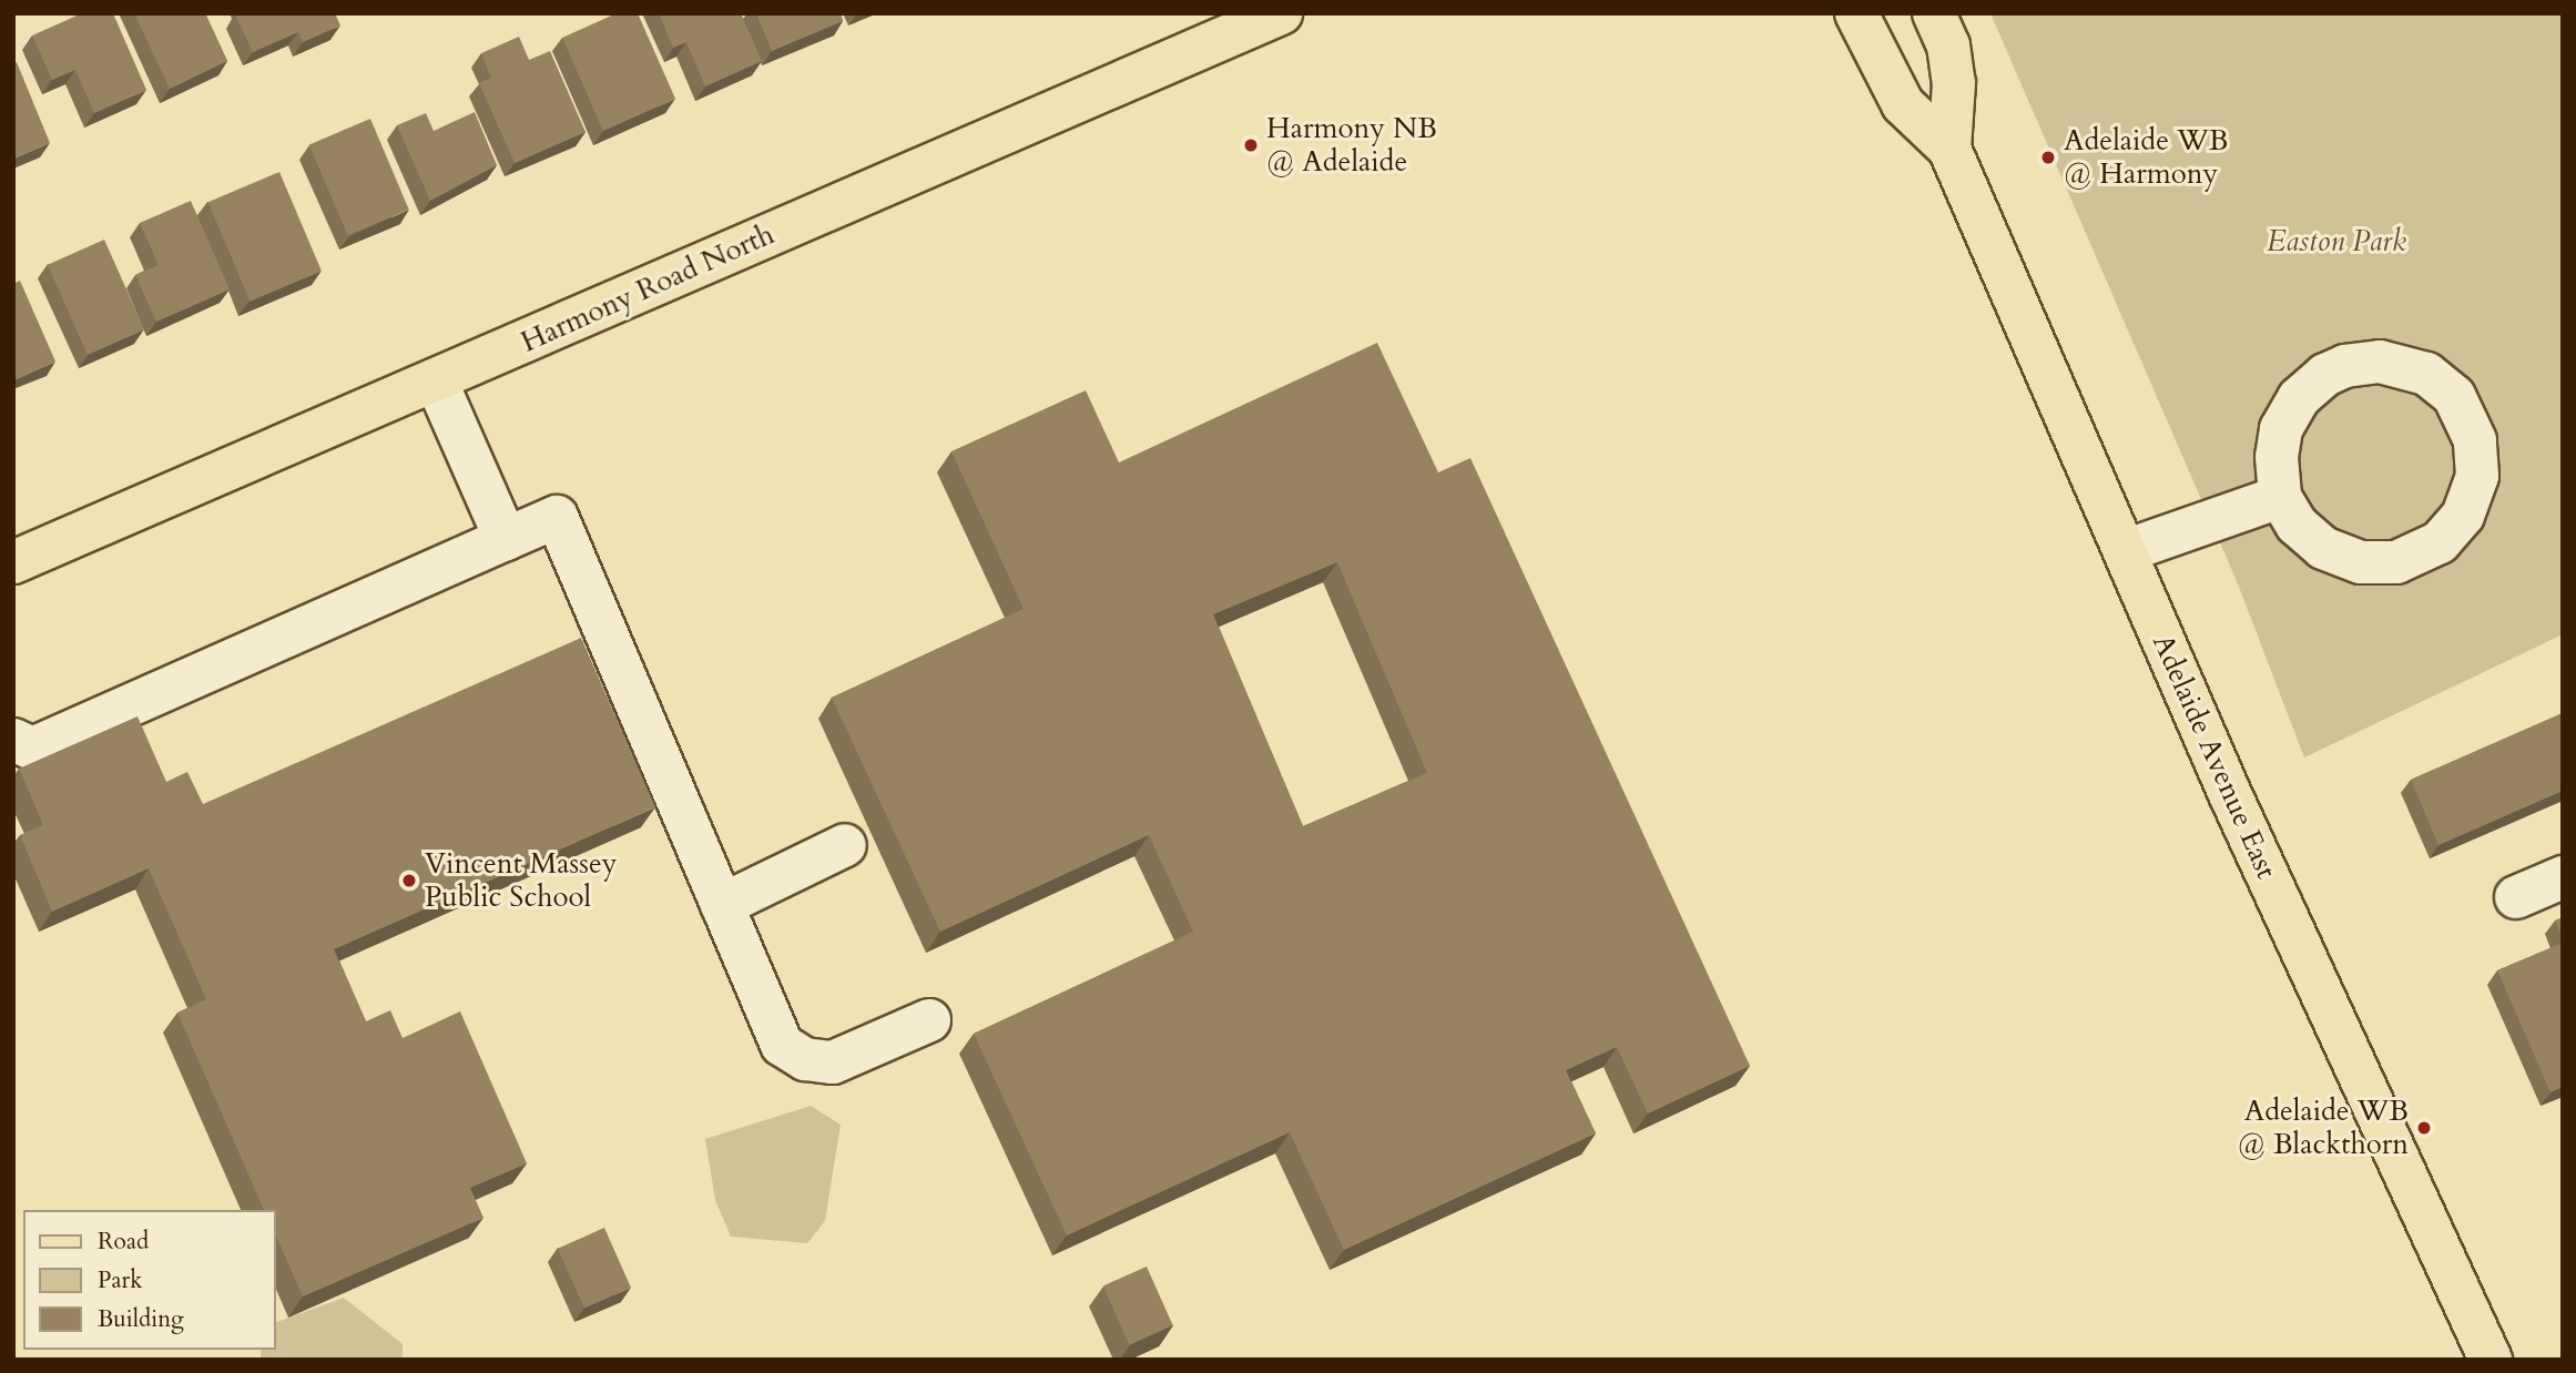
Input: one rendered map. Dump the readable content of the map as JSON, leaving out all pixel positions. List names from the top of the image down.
{
  "streets": {
    "main road": ["Harmony Road North", "Adelaide Avenue East"]
  },
  "parks": ["Easton Park"],
  "places": [
    "Harmony NB @ Adelaide",
    "Adelaide WB @ Harmony",
    "Vincent Massey Public School",
    "Adelaide WB @ Blackthorn"
  ],
  "legend": ["Road", "Park", "Building"]
}
